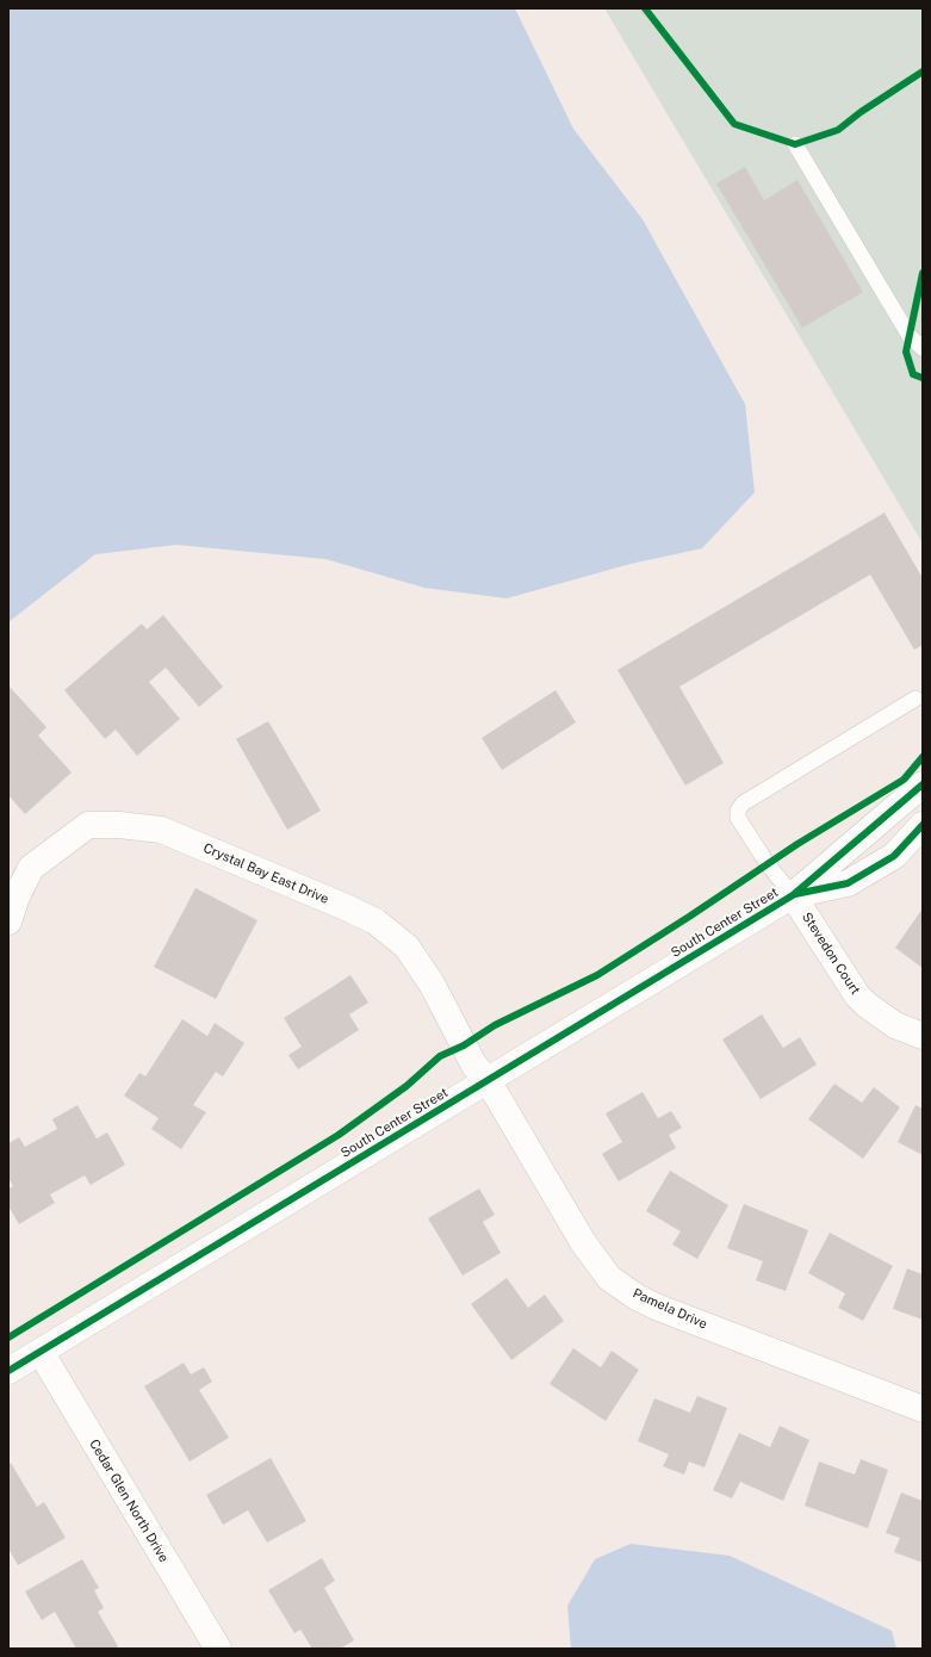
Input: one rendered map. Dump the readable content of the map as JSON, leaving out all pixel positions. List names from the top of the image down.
{
  "streets": {
    "street": [
      "Crystal Bay East Drive",
      "South Center Street",
      "Stevedon Court",
      "Pamela Drive",
      "Cedar Glen North Drive"
    ]
  },
  "crossings": [
    ["Crystal Bay East Drive", "South Center Street"],
    ["Crystal Bay East Drive", "Pamela Drive"],
    ["South Center Street", "Stevedon Court"],
    ["South Center Street", "Pamela Drive"],
    ["South Center Street", "Cedar Glen North Drive"]
  ]
}
